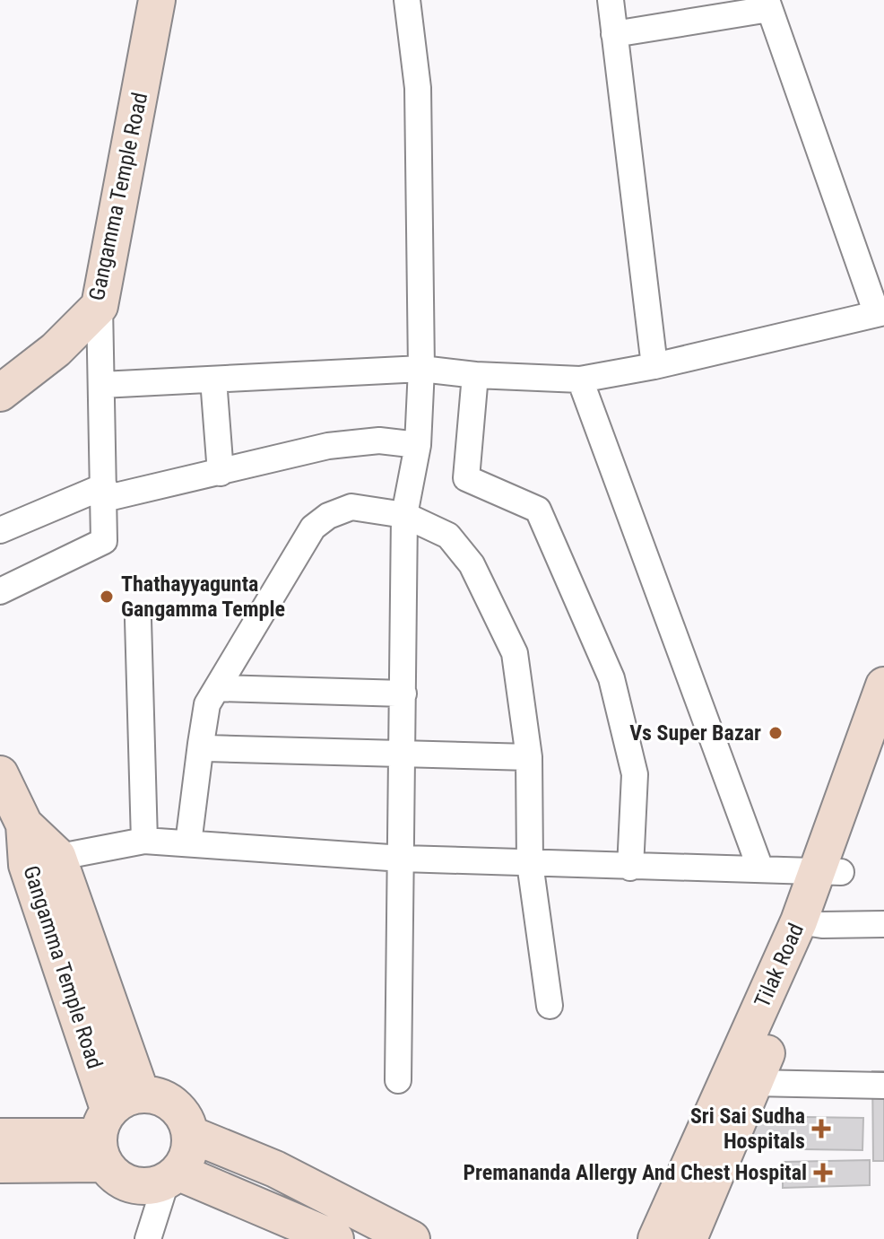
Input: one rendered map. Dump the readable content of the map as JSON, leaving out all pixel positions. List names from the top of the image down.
{
  "streets": {
    "main road": ["Gangamma Temple Road", "Tilak Road"]
  },
  "places": {
    "other": ["Thathayyagunta Gangamma Temple", "Vs Super Bazar"],
    "health": ["Sri Sai Sudha Hospitals", "Premananda Allergy And Chest Hospital"]
  }
}
